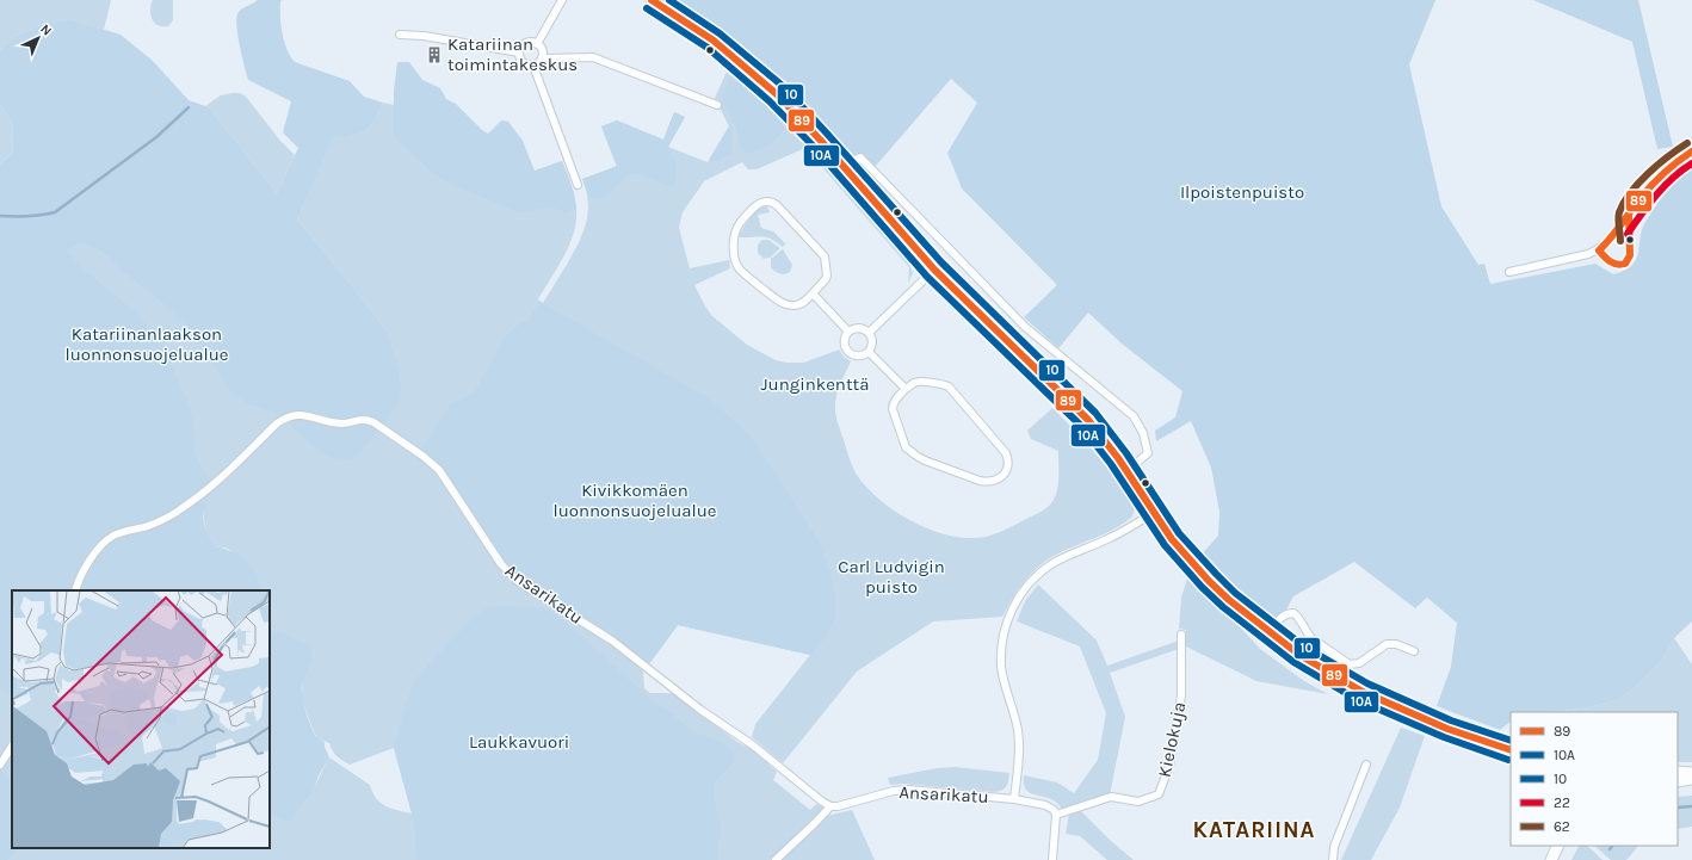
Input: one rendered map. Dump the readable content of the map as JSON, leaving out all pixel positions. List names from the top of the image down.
{
  "streets": {
    "street": ["Ansarikatu", "Kielokuja"]
  },
  "crossings": [
    ["Ansarikatu", "Kielokuja"]
  ],
  "districts": ["KATARIINA"],
  "parks": [
    "Ilpoistenpuisto",
    "Katariinanlaakson luonnonsuojelualue",
    "Junginkenttä",
    "Kivikkomäen luonnonsuojelualue",
    "Carl Ludvigin puisto",
    "Laukkavuori"
  ],
  "places": {
    "building": ["Katariinan toimintakeskus"]
  },
  "lines": [
    "transit line 89",
    "transit line 10",
    "transit line 10A",
    "transit line 62",
    "transit line 22"
  ],
  "legend": [
    "89",
    "10A",
    "10",
    "22",
    "62"
  ],
  "north": "top right"
}
